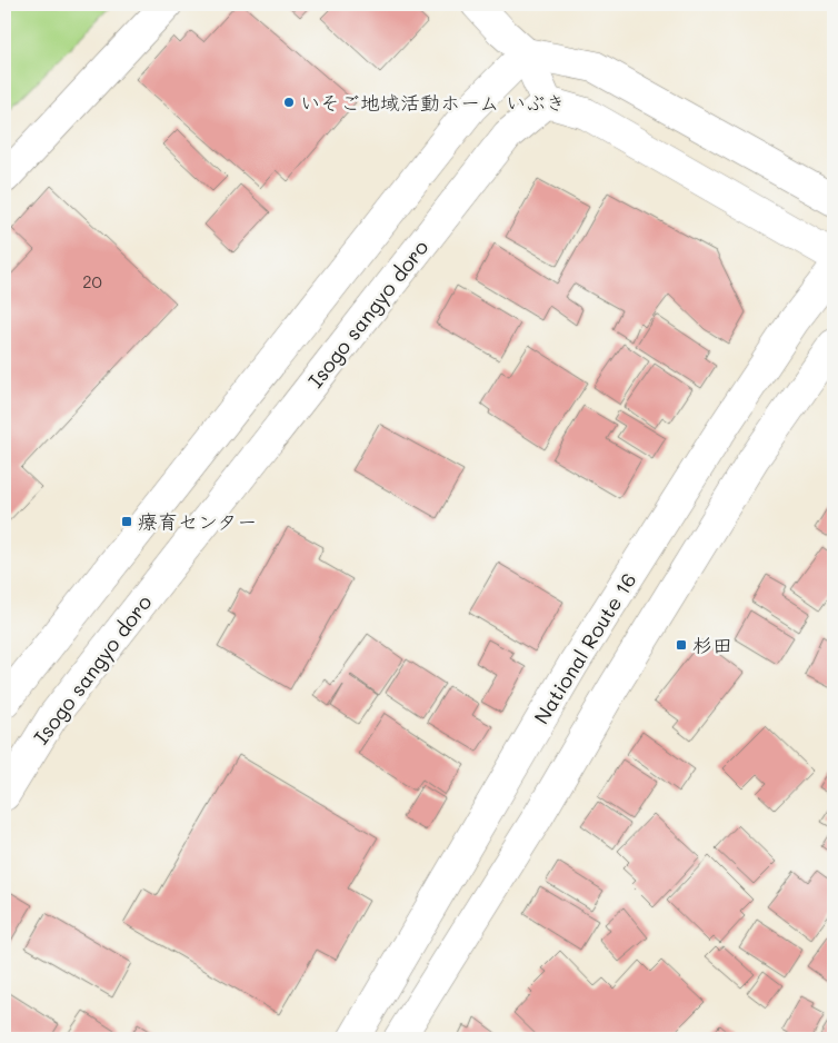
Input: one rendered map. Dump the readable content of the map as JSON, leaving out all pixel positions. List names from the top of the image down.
{
  "streets": {
    "main road": ["Isogo sangyo doro", "National Route 16"]
  },
  "places": {
    "other": ["いそご地域活動ホーム いぶき"],
    "transit": ["療育センター", "杉田"]
  },
  "house_numbers": ["20"]
}
